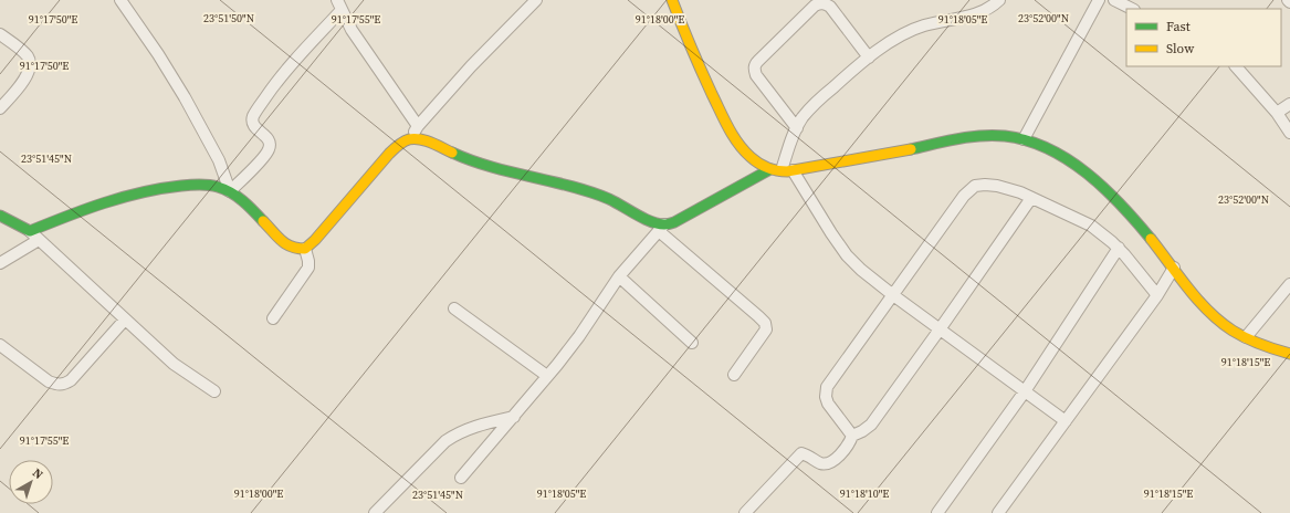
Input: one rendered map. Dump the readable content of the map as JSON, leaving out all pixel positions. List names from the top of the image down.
{
  "legend": ["Fast", "Slow"],
  "north": "top right",
  "coordinates": [
    "23°51'50\"N",
    "23°52'00\"N",
    "91°17'50\"E",
    "91°18'00\"E",
    "91°18'05\"E",
    "91°17'55\"E",
    "23°51'45\"N",
    "91°18'15\"E",
    "91°18'10\"E"
  ]
}
